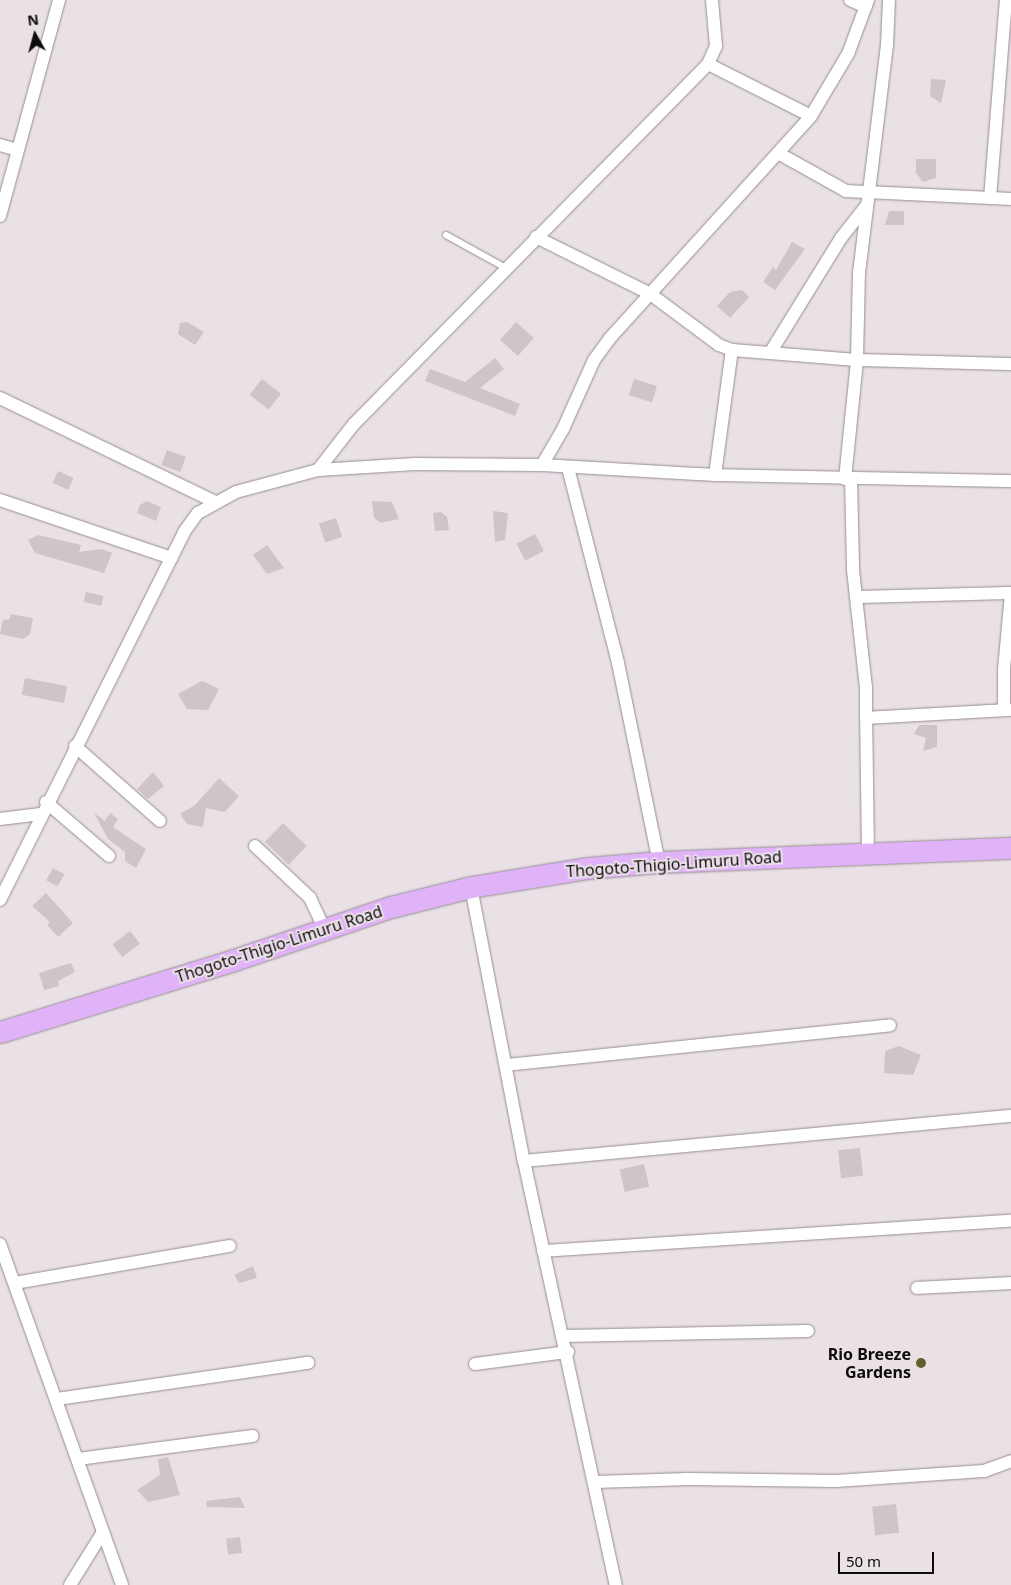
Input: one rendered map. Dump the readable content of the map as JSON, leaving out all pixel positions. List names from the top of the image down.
{
  "streets": {
    "highway": ["Thogoto-Thigio-Limuru Road"]
  },
  "places": ["Rio Breeze Gardens"],
  "scale_bar": "50 m",
  "north": "top"
}
